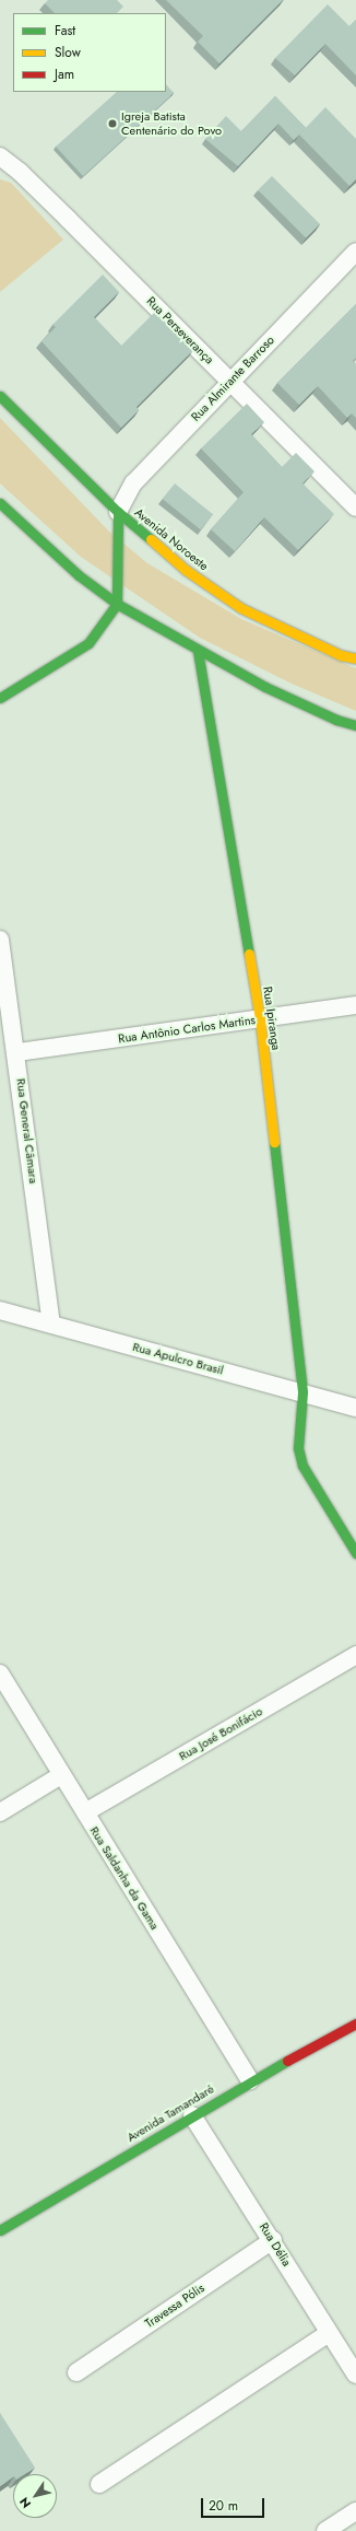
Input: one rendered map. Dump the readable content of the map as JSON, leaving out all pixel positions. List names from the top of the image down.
{
  "streets": {
    "main road": ["Avenida Noroeste", "Rua Ipiranga", "Avenida Tamandaré"],
    "street": [
      "Rua Perseverança",
      "Rua Almirante Barroso",
      "Rua Antônio Carlos Martins",
      "Rua General Câmara",
      "Rua Apulcro Brasil",
      "Rua José Bonifácio",
      "Rua Saldanha da Gama",
      "Rua Délia",
      "Travessa Pólis"
    ]
  },
  "crossings": [
    ["Rua Perseverança", "Rua Almirante Barroso"],
    ["Rua Almirante Barroso", "Avenida Noroeste"],
    ["Rua Ipiranga", "Rua Antônio Carlos Martins"],
    ["Rua Ipiranga", "Rua Apulcro Brasil"],
    ["Rua Antônio Carlos Martins", "Rua General Câmara"],
    ["Rua General Câmara", "Rua Apulcro Brasil"],
    ["Rua José Bonifácio", "Rua Saldanha da Gama"],
    ["Rua Saldanha da Gama", "Avenida Tamandaré"],
    ["Avenida Tamandaré", "Rua Délia"],
    ["Rua Délia", "Travessa Pólis"]
  ],
  "places": ["Igreja Batista Centenário do Povo"],
  "legend": ["Fast", "Slow", "Jam"],
  "scale_bar": "20 m",
  "north": "bottom left"
}
